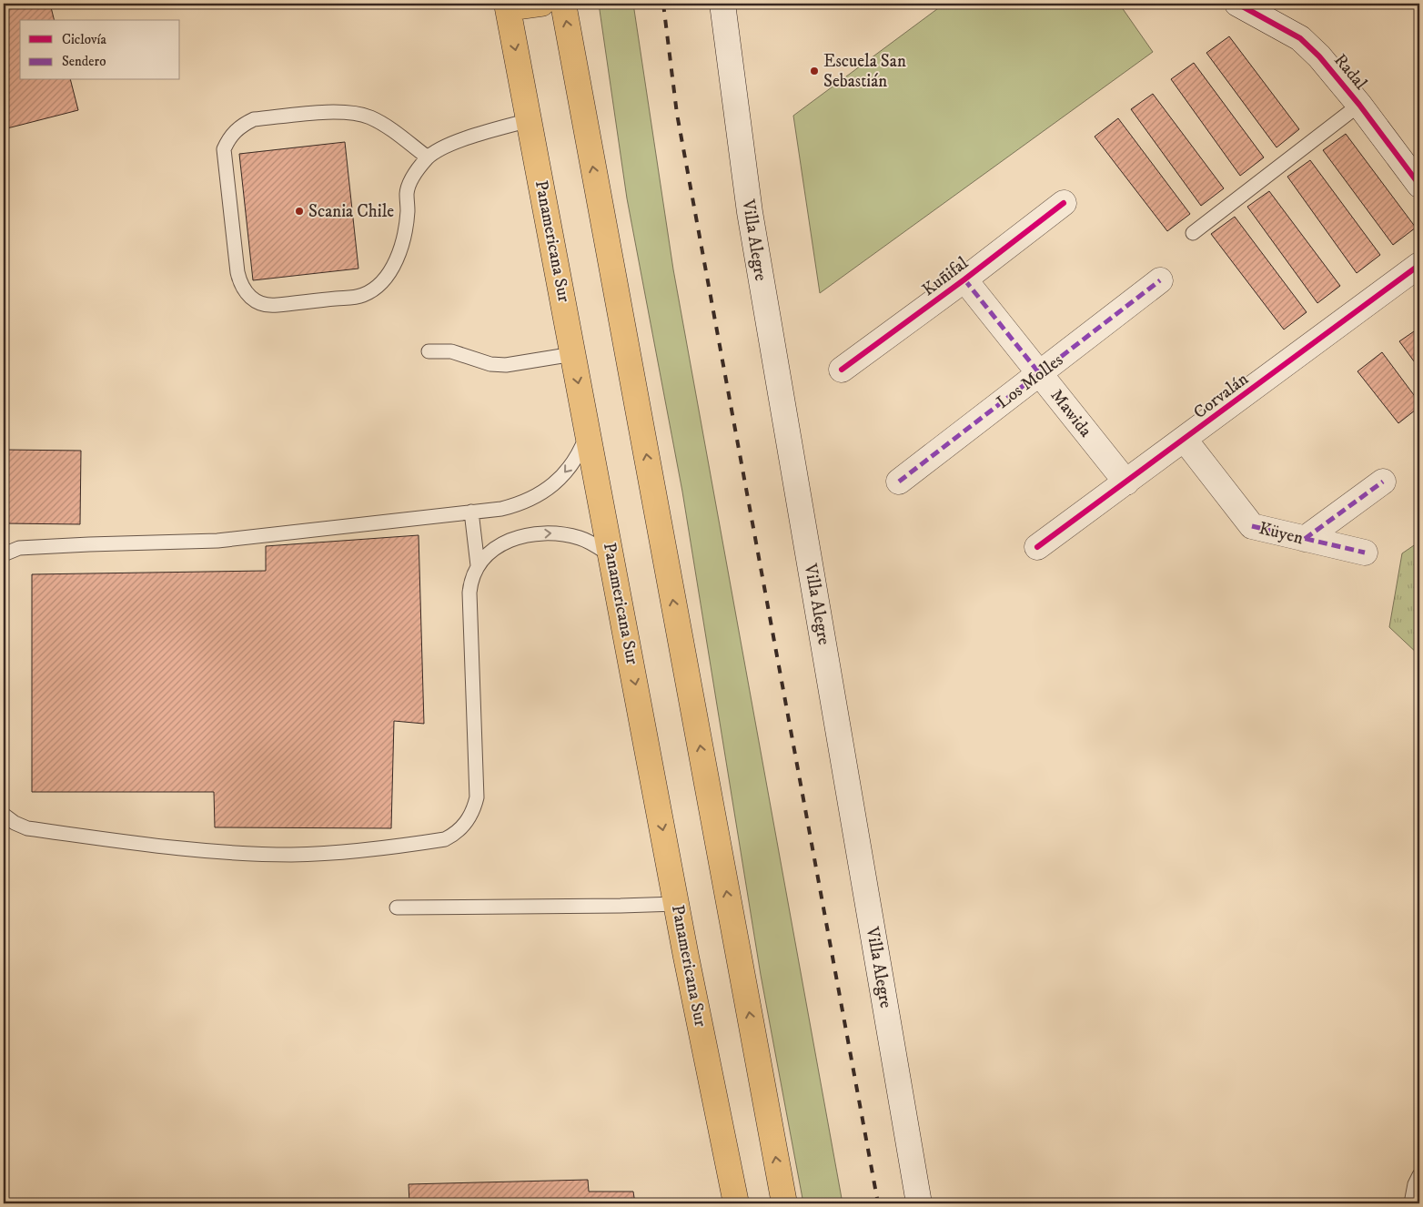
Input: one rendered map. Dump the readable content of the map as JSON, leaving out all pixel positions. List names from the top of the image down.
{
  "streets": {
    "main road": ["Panamericana Sur"],
    "street": [
      "Radal",
      "Villa Alegre",
      "Kuñifal",
      "Los Molles",
      "Corvalán",
      "Mawida",
      "Küyen"
    ]
  },
  "crossings": [
    ["Kuñifal", "Mawida"],
    ["Los Molles", "Mawida"],
    ["Corvalán", "Mawida"],
    ["Corvalán", "Küyen"]
  ],
  "places": ["Escuela San Sebastián", "Scania Chile"],
  "legend": ["Ciclovía", "Sendero"]
}
